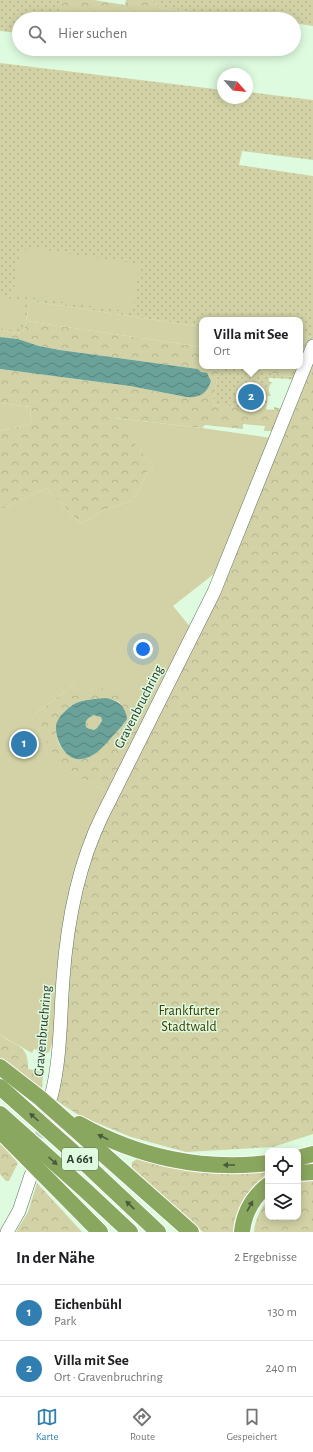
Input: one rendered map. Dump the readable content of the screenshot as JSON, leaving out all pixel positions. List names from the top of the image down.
{
  "streets": {
    "highway": ["A 661"],
    "street": ["Gravenbruchring"]
  },
  "parks": ["Frankfurter Stadtwald"],
  "north": "bottom right",
  "page": {
    "search": "Hier suchen",
    "popup": ["Villa mit See", "Ort"],
    "pins": ["2", "1"],
    "heading": ["In der Nähe", "2 Ergebnisse"],
    "list": [
      {
        "mark": "1",
        "name": "Eichenbühl",
        "note": "Park",
        "value": "130 m"
      },
      {
        "mark": "2",
        "name": "Villa mit See",
        "note": "Ort · Gravenbruchring",
        "value": "240 m"
      }
    ],
    "nav": ["Karte", "Route", "Gespeichert"]
  }
}
